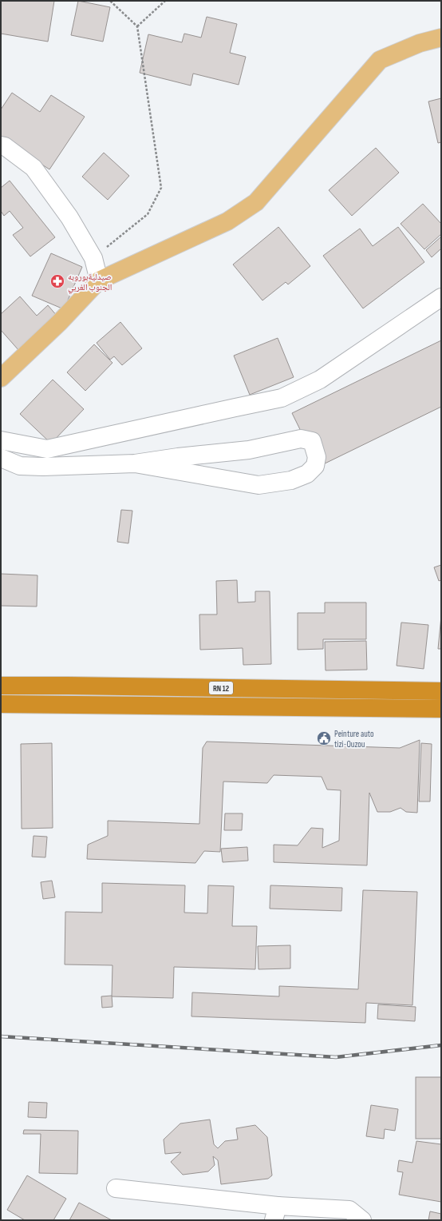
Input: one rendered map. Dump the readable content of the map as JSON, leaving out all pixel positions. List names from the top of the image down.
{
  "streets": {
    "highway": ["RN 12"]
  },
  "places": {
    "pharmacy": ["صيدليةبوروبه الجنوب الغربي"],
    "public building": ["Peinture auto tizi-Ouzou"]
  }
}
